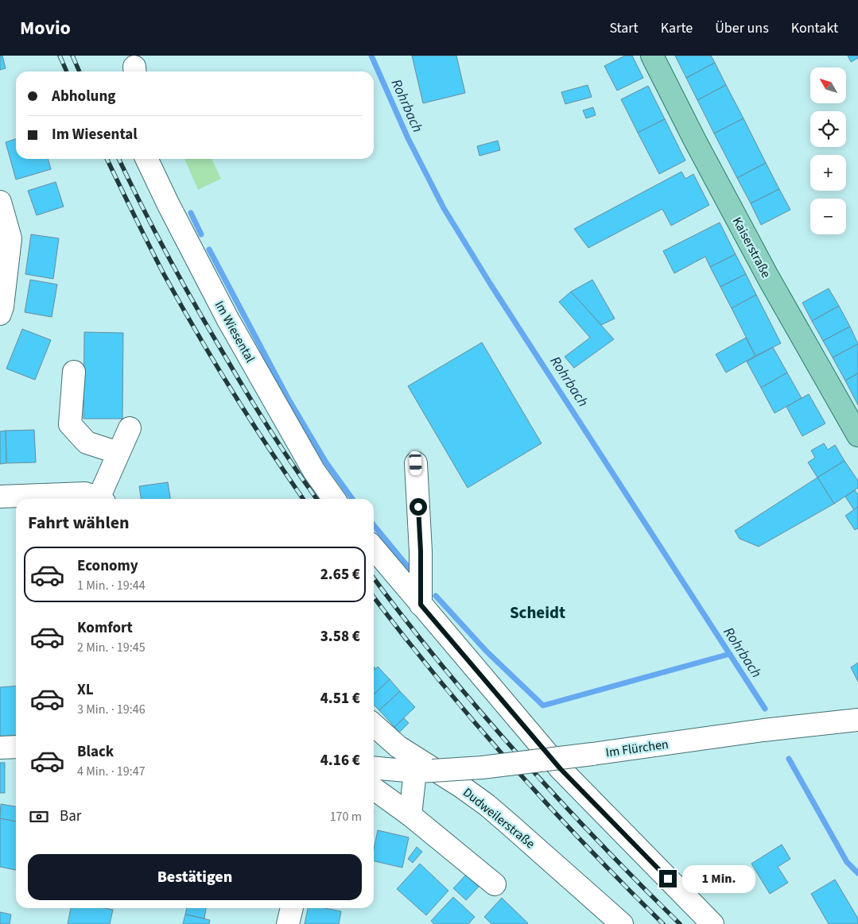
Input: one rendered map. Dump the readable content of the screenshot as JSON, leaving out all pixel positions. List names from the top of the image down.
{
  "streets": {
    "main road": ["Kaiserstraße"],
    "street": ["Im Wiesental", "Im Flürchen", "Dudweilerstraße"]
  },
  "districts": ["Scheidt"],
  "water": ["Rohrbach"],
  "north": "top left",
  "page": {
    "header": "Movio",
    "nav": [
      "Start",
      "Karte",
      "Über uns",
      "Kontakt"
    ],
    "map_buttons": ["+", "−"],
    "banner": ["Abholung", "Im Wiesental"],
    "heading": "Fahrt wählen",
    "list": [
      {
        "name": "Economy",
        "note": "1 Min. · 19:44",
        "value": "2.65 €"
      },
      {
        "name": "Komfort",
        "note": "2 Min. · 19:45",
        "value": "3.58 €"
      },
      {
        "name": "XL",
        "note": "3 Min. · 19:46",
        "value": "4.51 €"
      },
      {
        "name": "Black",
        "note": "4 Min. · 19:47",
        "value": "4.16 €"
      }
    ],
    "pay": ["Bar", "170 m"],
    "buttons": "Bestätigen",
    "bubble": "1 Min."
  }
}
